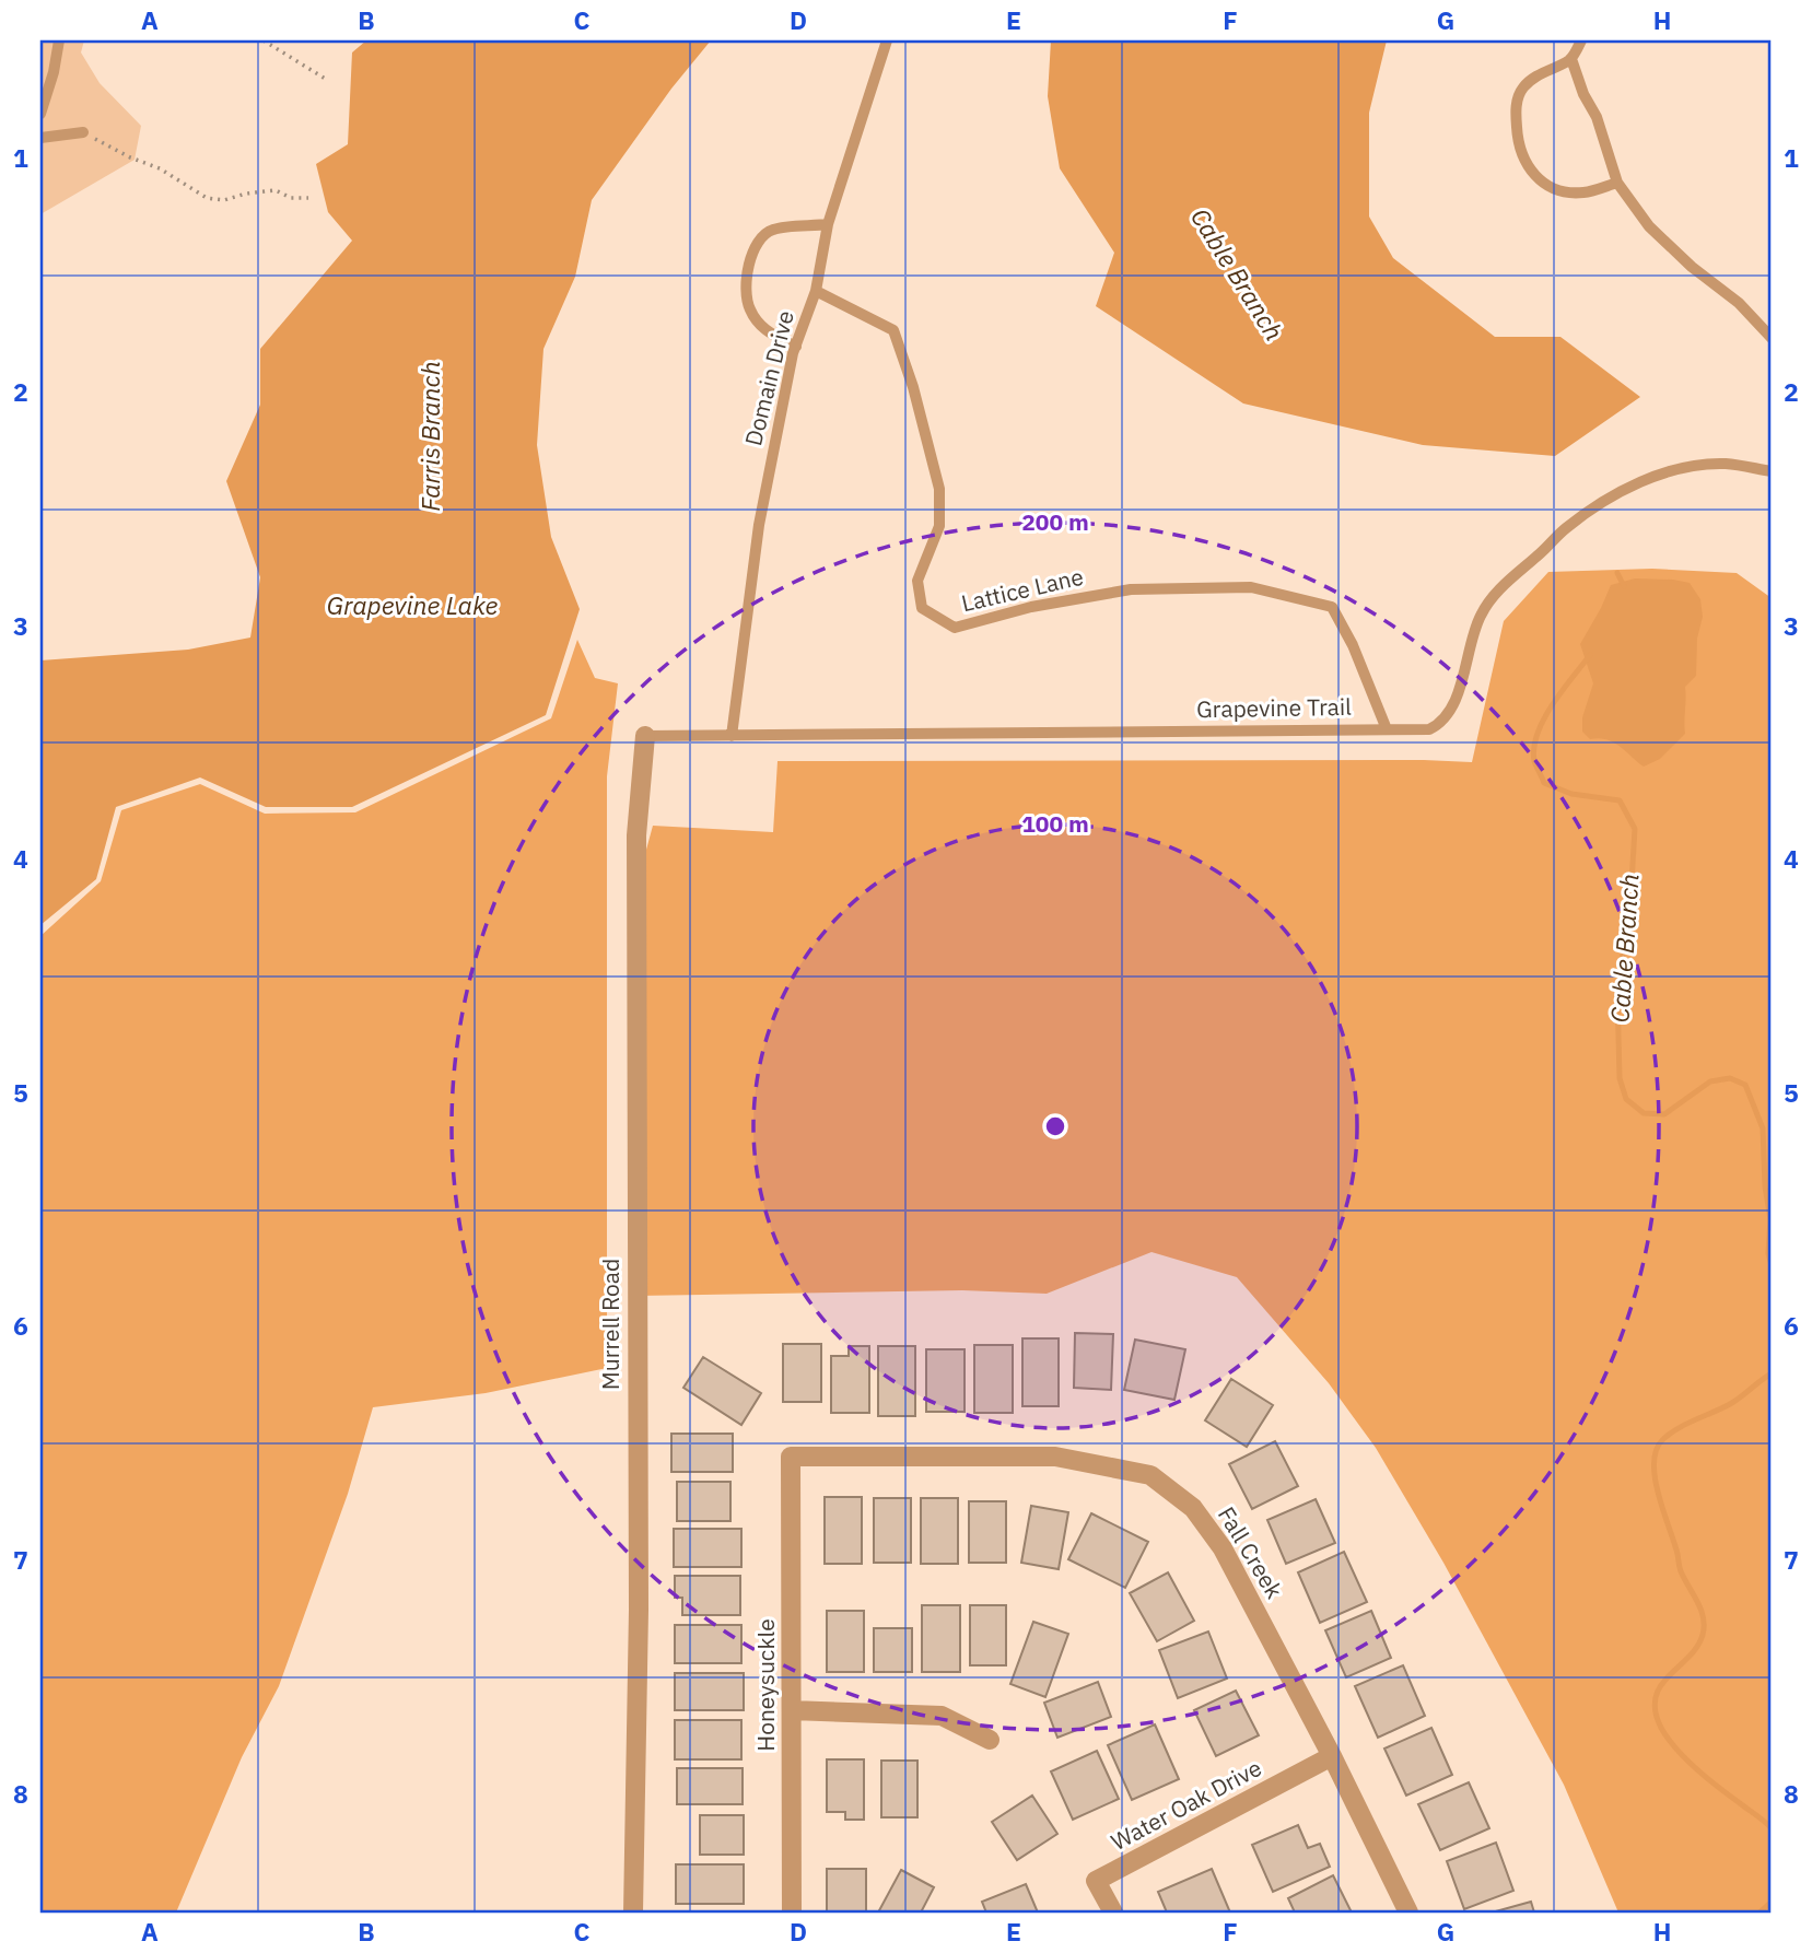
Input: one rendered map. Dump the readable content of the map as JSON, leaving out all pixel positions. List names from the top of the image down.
{
  "streets": {
    "street": [
      "Murrell Road",
      "Fall Creek",
      "Honeysuckle",
      "Water Oak Drive"
    ],
    "lane": ["Domain Drive", "Lattice Lane", "Grapevine Trail"]
  },
  "crossings": [
    ["Domain Drive", "Lattice Lane"],
    ["Domain Drive", "Grapevine Trail"],
    ["Lattice Lane", "Grapevine Trail"],
    ["Grapevine Trail", "Murrell Road"],
    ["Fall Creek", "Honeysuckle"],
    ["Fall Creek", "Water Oak Drive"]
  ],
  "water": ["Cable Branch", "Farris Branch", "Grapevine Lake"],
  "grid": {
    "columns": [
      "A",
      "B",
      "C",
      "D",
      "E",
      "F",
      "G",
      "H"
    ],
    "rows": [
      "1",
      "2",
      "3",
      "4",
      "5",
      "6",
      "7",
      "8"
    ]
  },
  "rings": ["200 m", "100 m"]
}
